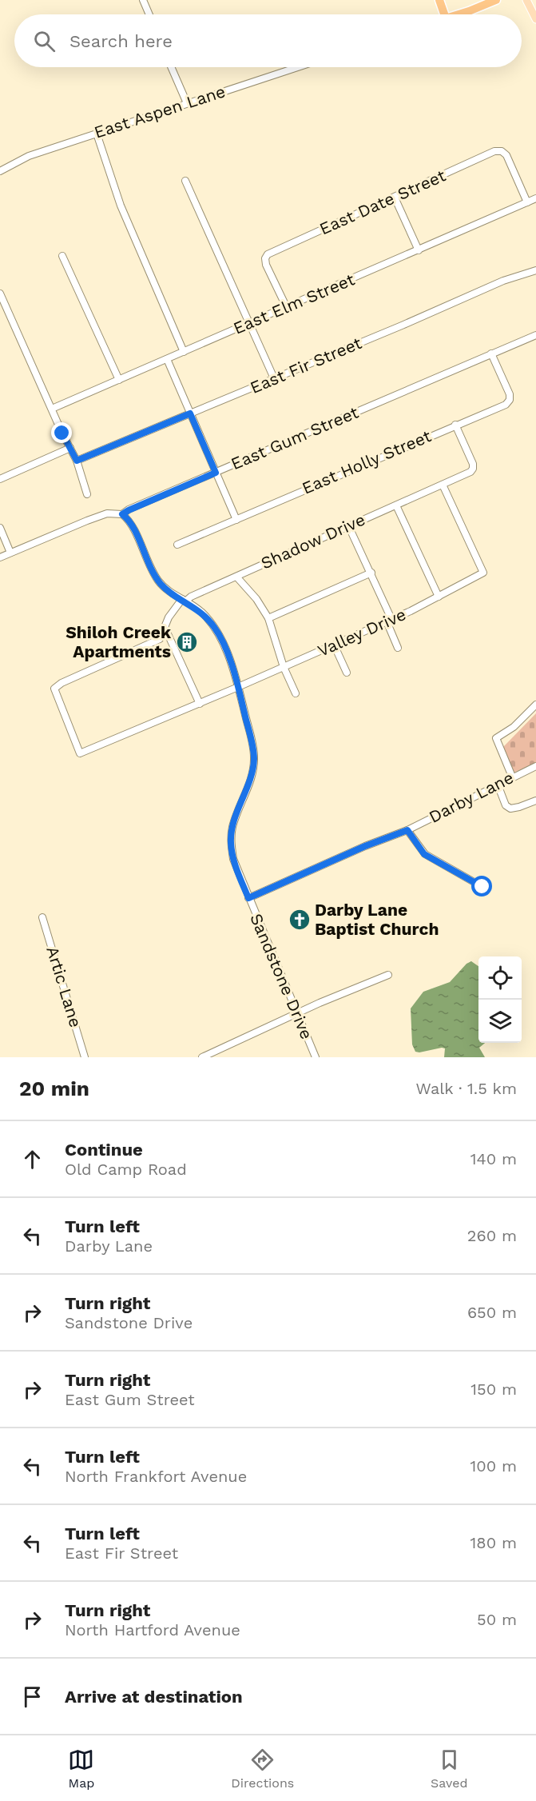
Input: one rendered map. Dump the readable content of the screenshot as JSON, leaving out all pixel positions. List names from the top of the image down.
{
  "streets": {
    "street": [
      "East Aspen Lane",
      "East Date Street",
      "East Elm Street",
      "East Fir Street",
      "East Gum Street",
      "East Holly Street",
      "Shadow Drive",
      "Valley Drive",
      "Darby Lane",
      "Sandstone Drive",
      "Artic Lane"
    ]
  },
  "crossings": [
    ["East Date Street", "East Elm Street"],
    ["East Gum Street", "East Holly Street"],
    ["East Gum Street", "Sandstone Drive"],
    ["East Holly Street", "Shadow Drive"],
    ["Shadow Drive", "Valley Drive"],
    ["Shadow Drive", "Sandstone Drive"],
    ["Valley Drive", "Sandstone Drive"],
    ["Darby Lane", "Sandstone Drive"]
  ],
  "places": {
    "building": ["Shiloh Creek Apartments"],
    "church": ["Darby Lane Baptist Church"]
  },
  "page": {
    "search": "Search here",
    "heading": ["20 min", "Walk · 1.5 km"],
    "list": [
      ["Continue", "Old Camp Road", "140 m"],
      ["Turn left", "Darby Lane", "260 m"],
      ["Turn right", "Sandstone Drive", "650 m"],
      ["Turn right", "East Gum Street", "150 m"],
      ["Turn left", "North Frankfort Avenue", "100 m"],
      ["Turn left", "East Fir Street", "180 m"],
      ["Turn right", "North Hartford Avenue", "50 m"],
      "Arrive at destination"
    ],
    "nav": ["Map", "Directions", "Saved"]
  }
}
